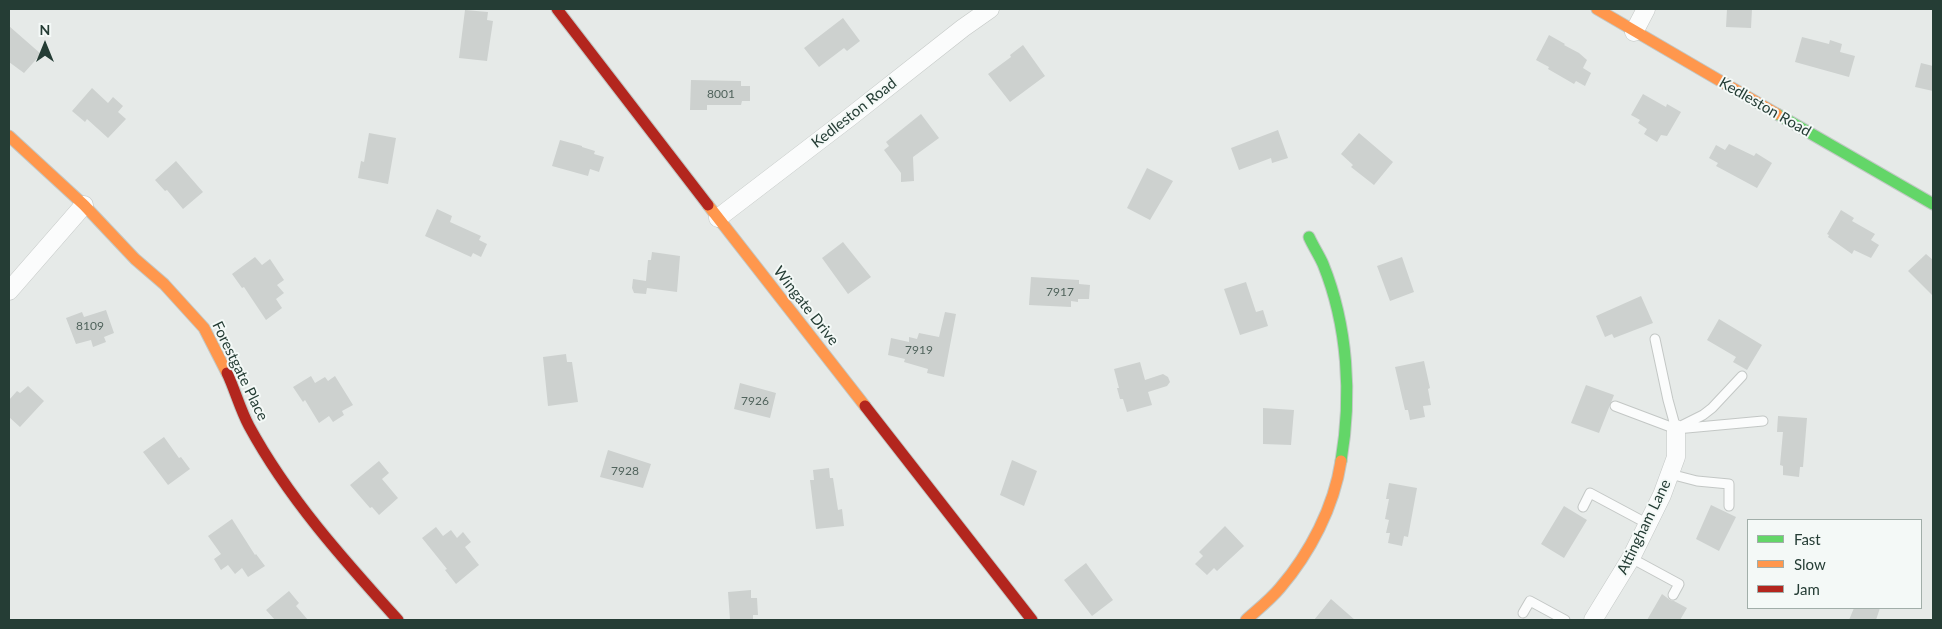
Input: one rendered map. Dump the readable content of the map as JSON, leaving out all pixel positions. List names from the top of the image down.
{
  "streets": {
    "street": [
      "Kedleston Road",
      "Wingate Drive",
      "Forestgate Place",
      "Attingham Lane"
    ]
  },
  "crossings": [
    ["Kedleston Road", "Wingate Drive"]
  ],
  "house_numbers": [
    "8001",
    "7917",
    "8109",
    "7919",
    "7926",
    "7928"
  ],
  "legend": ["Fast", "Slow", "Jam"],
  "north": "top"
}
